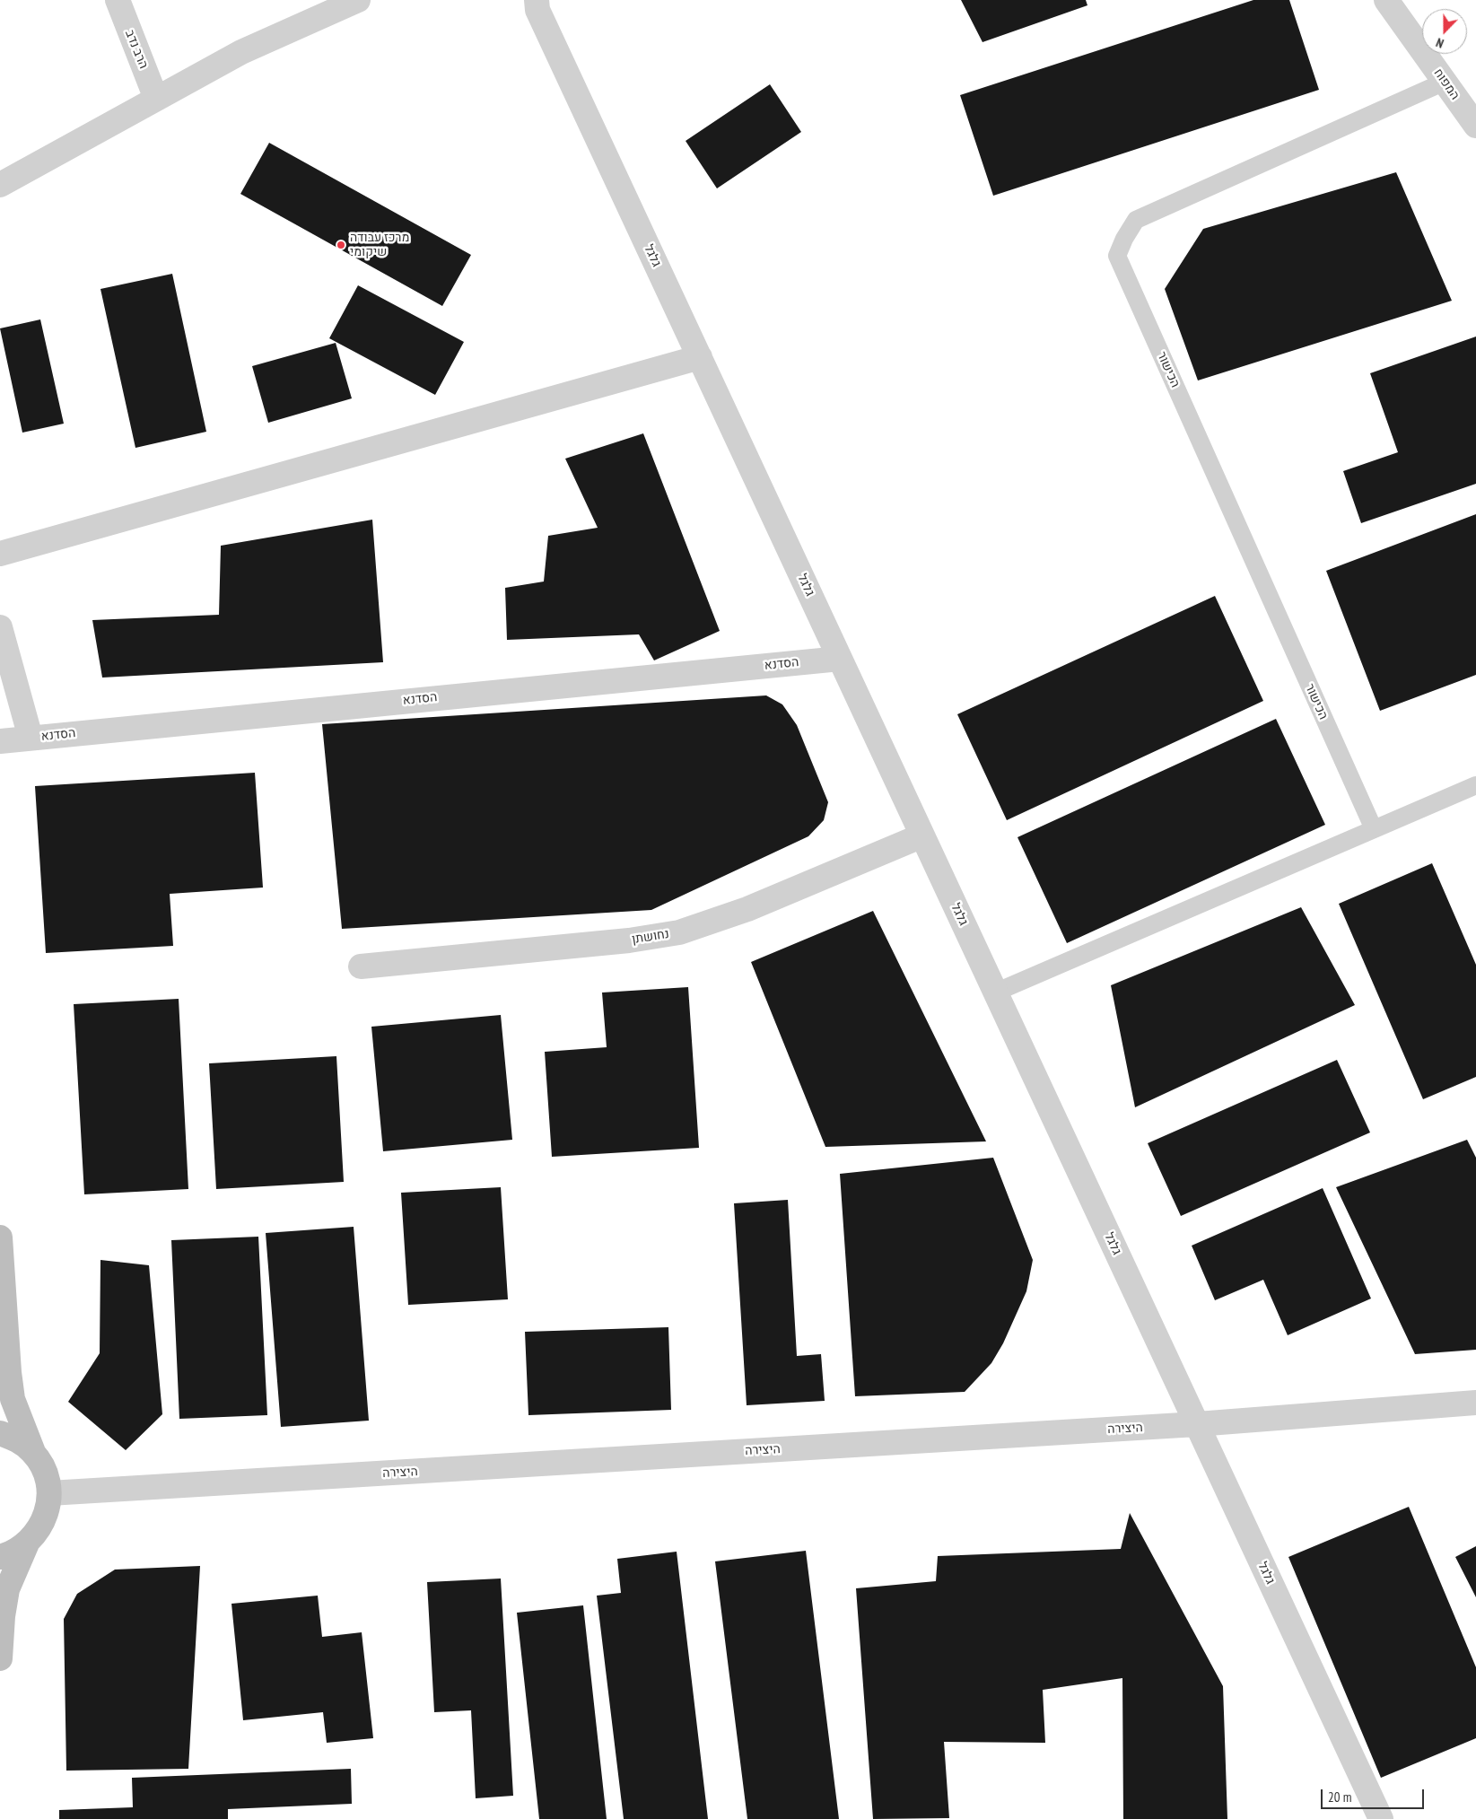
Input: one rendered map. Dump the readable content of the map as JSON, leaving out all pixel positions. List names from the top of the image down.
{
  "streets": {
    "street": [
      "הרב נדב",
      "המפוח",
      "גלגל",
      "הסדנא",
      "נחושתן",
      "היצירה"
    ],
    "lane": ["הכישור"]
  },
  "crossings": [
    ["המפוח", "הכישור"],
    ["גלגל", "הסדנא"],
    ["גלגל", "נחושתן"],
    ["גלגל", "היצירה"]
  ],
  "places": ["מרכז עבודה שיקומי"],
  "scale_bar": "20 m",
  "north": "bottom"
}
